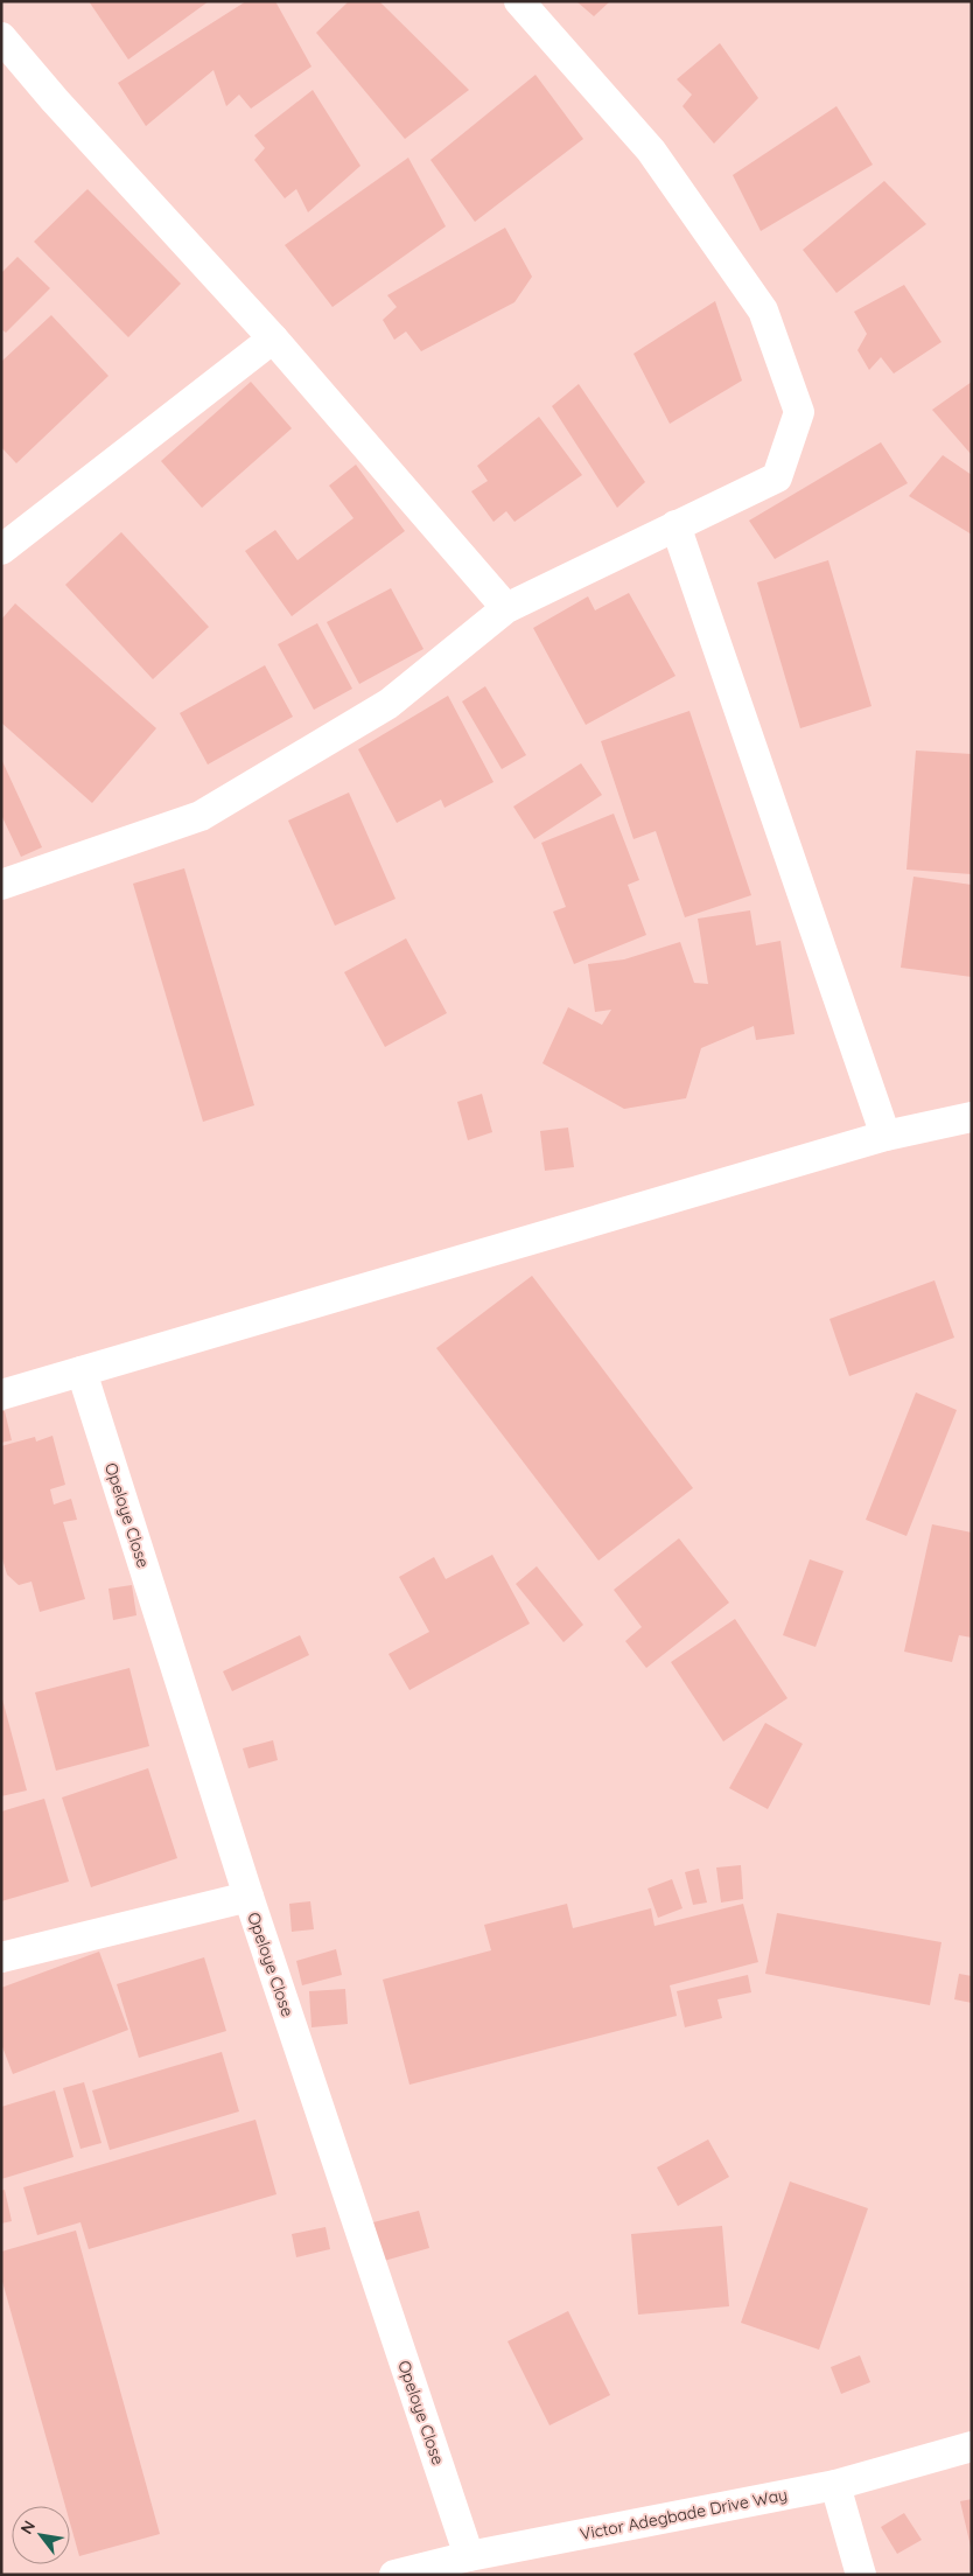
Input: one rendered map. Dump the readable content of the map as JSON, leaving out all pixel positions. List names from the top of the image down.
{
  "streets": {
    "street": ["Opeloye Close", "Victor Adegbade Drive Way"]
  },
  "crossings": [
    ["Opeloye Close", "Victor Adegbade Drive Way"]
  ],
  "north": "top left"
}
